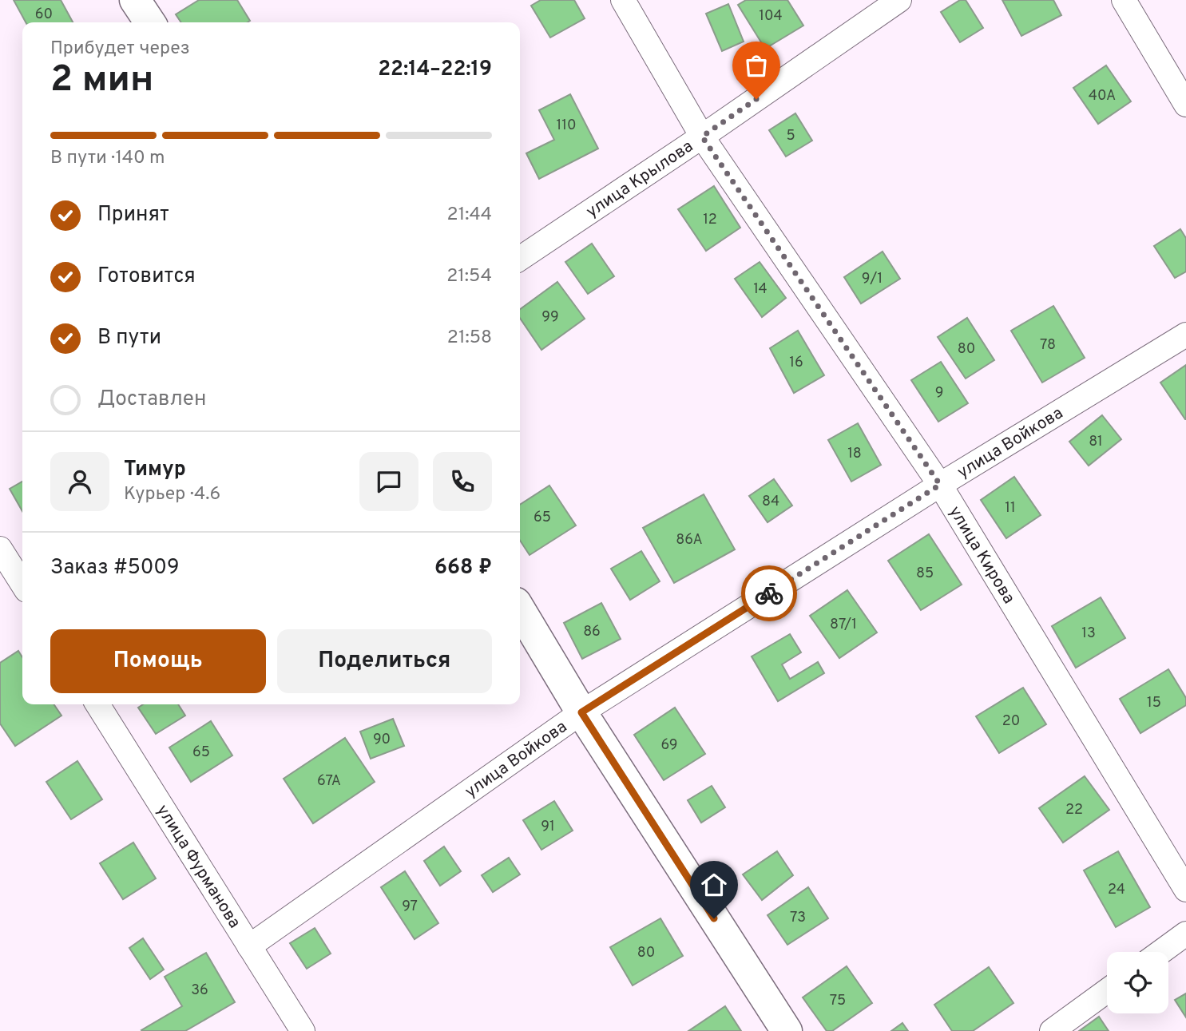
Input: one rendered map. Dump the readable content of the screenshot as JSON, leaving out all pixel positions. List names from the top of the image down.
{
  "streets": {
    "street": [
      "улица Крылова",
      "улица Войкова",
      "улица Кирова",
      "улица Фурманова"
    ]
  },
  "crossings": [
    ["улица Крылова", "улица Кирова"],
    ["улица Войкова", "улица Кирова"],
    ["улица Войкова", "улица Фурманова"]
  ],
  "house_numbers": [
    "60",
    "104",
    "40А",
    "110",
    "5",
    "12",
    "9/1",
    "14",
    "99",
    "78",
    "80",
    "16",
    "9",
    "81",
    "18",
    "84",
    "11",
    "65",
    "86А",
    "85",
    "87/1",
    "86",
    "13",
    "15",
    "20",
    "90",
    "69",
    "65",
    "67А",
    "22",
    "91",
    "24",
    "97",
    "73",
    "80",
    "36",
    "75"
  ],
  "page": {
    "heading": ["2 мин", "Прибудет через", "22:14–22:19"],
    "panel": [
      "Тимур",
      "Курьер · 4.6",
      "Заказ #5009",
      "668 ₽"
    ],
    "bar": "В пути · 140 m",
    "list": [
      ["Принят", "21:44"],
      ["Готовится", "21:54"],
      ["В пути", "21:58"],
      "Доставлен"
    ],
    "buttons": ["Помощь", "Поделиться"]
  }
}
